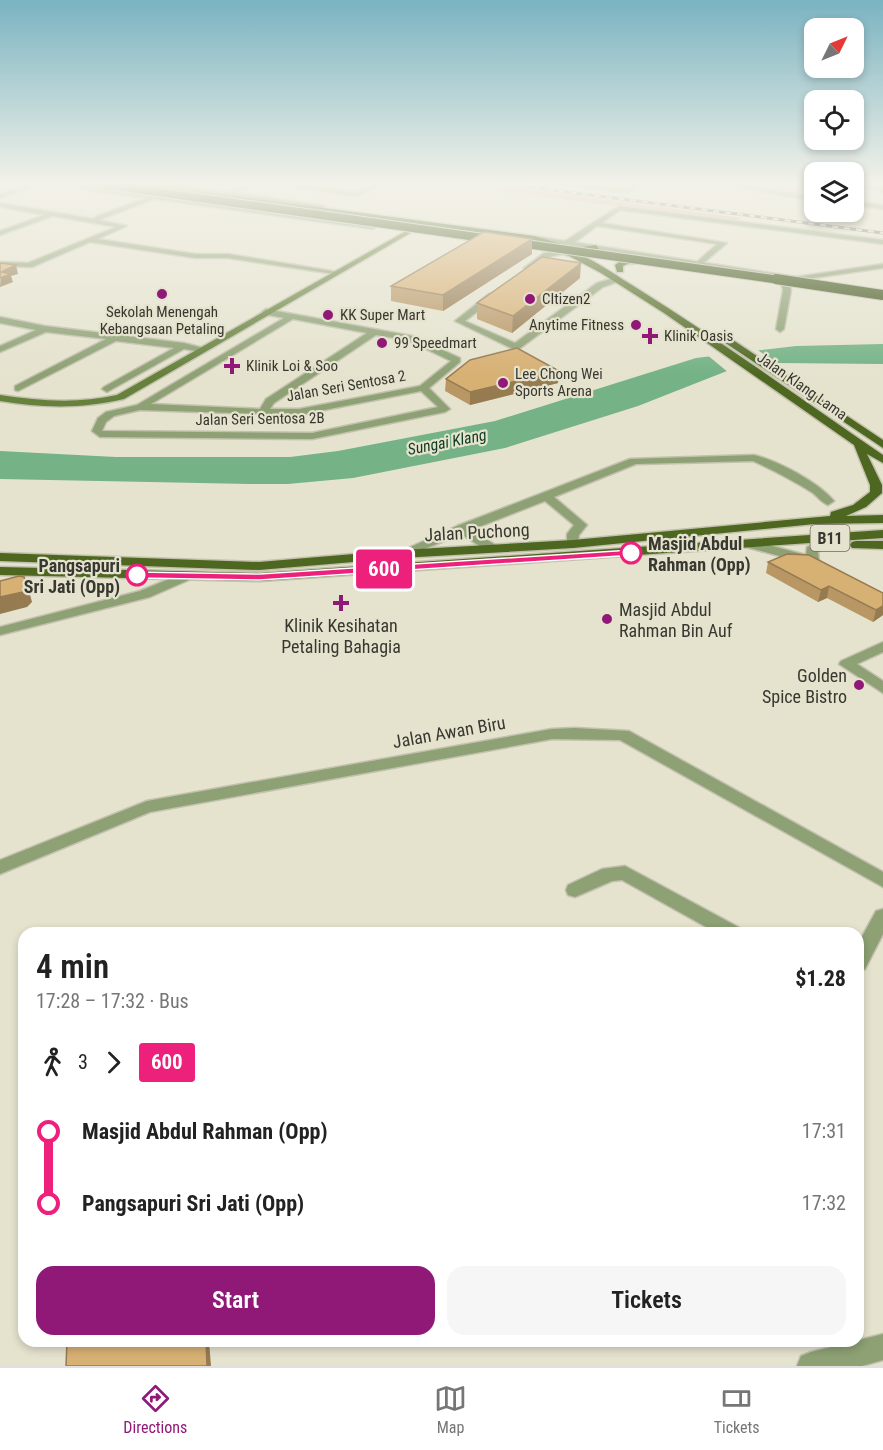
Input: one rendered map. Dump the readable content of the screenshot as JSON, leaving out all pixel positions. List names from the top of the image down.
{
  "streets": {
    "main road": ["Jalan Klang Lama", "Jalan Puchong", "B11"],
    "street": ["Jalan Seri Sentosa 2", "Jalan Seri Sentosa 2B", "Jalan Awan Biru"]
  },
  "crossings": [
    ["Jalan Seri Sentosa 2", "Jalan Seri Sentosa 2B"]
  ],
  "water": ["Sungai Klang"],
  "places": {
    "other": [
      "Sekolah Menengah Kebangsaan Petaling",
      "CItizen2",
      "KK Super Mart",
      "Anytime Fitness",
      "99 Speedmart",
      "Lee Chong Wei Sports Arena",
      "Masjid Abdul Rahman (Opp)",
      "Pangsapuri Sri Jati (Opp)",
      "Masjid Abdul Rahman Bin Auf",
      "Golden Spice Bistro"
    ],
    "health": ["Klinik Oasis", "Klinik Loi & Soo", "Klinik Kesihatan Petaling Bahagia"]
  },
  "lines": ["bus line 600"],
  "north": "top right",
  "page": {
    "on_map": "600",
    "heading": ["4 min", "17:28 – 17:32 · Bus", "$1.28"],
    "legs": ["3", "600"],
    "list": [
      {
        "name": "Masjid Abdul Rahman (Opp)",
        "value": "17:31"
      },
      {
        "name": "Pangsapuri Sri Jati (Opp)",
        "value": "17:32"
      }
    ],
    "buttons": ["Start", "Tickets"],
    "tabs": ["Directions", "Map", "Tickets"]
  }
}
